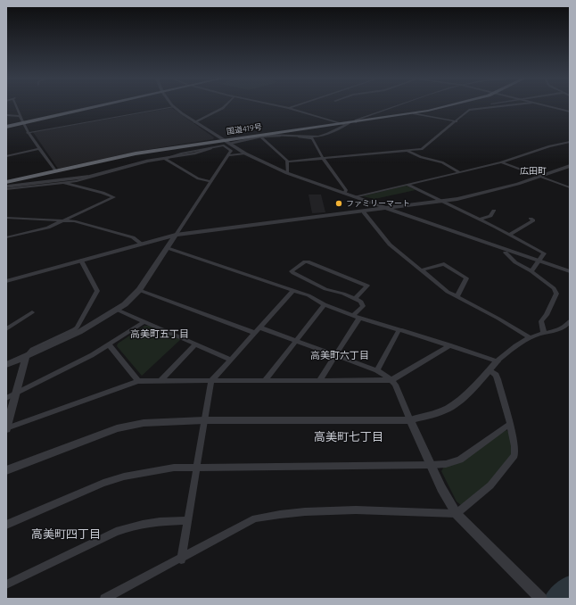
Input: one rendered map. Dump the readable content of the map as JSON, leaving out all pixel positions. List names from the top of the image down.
{
  "streets": {
    "highway": ["国道419号"]
  },
  "districts": [
    "広田町",
    "高美町五丁目",
    "高美町六丁目",
    "高美町七丁目",
    "高美町四丁目"
  ],
  "places": ["ファミリーマート"]
}
